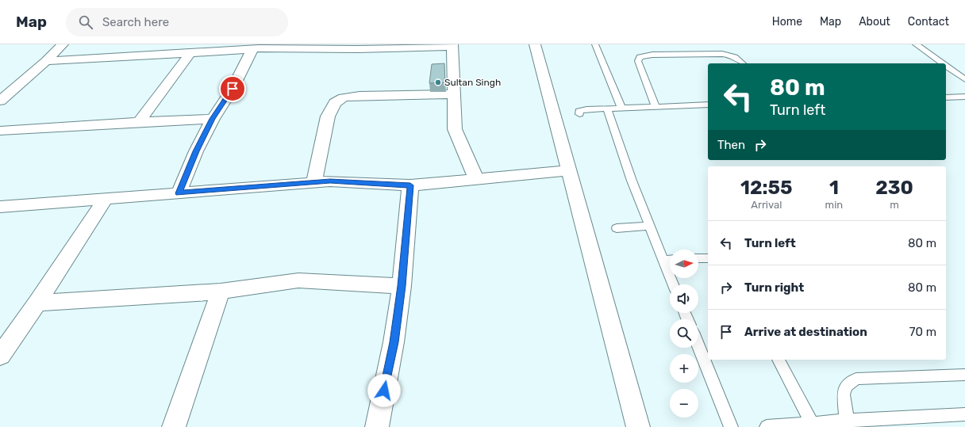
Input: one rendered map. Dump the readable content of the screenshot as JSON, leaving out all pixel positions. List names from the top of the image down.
{
  "places": ["Sultan Singh"],
  "north": "right",
  "page": {
    "header": "Map",
    "search": "Search here",
    "nav": [
      "Home",
      "Map",
      "About",
      "Contact"
    ],
    "turn": ["80 m", "Turn left"],
    "then": "Then",
    "eta": [
      "12:55",
      "Arrival",
      "1",
      "min",
      "230",
      "m"
    ],
    "list": [
      {
        "name": "Turn left",
        "value": "80 m"
      },
      {
        "name": "Turn right",
        "value": "80 m"
      },
      {
        "name": "Arrive at destination",
        "value": "70 m"
      }
    ],
    "map_buttons": ["+", "−"]
  }
}
